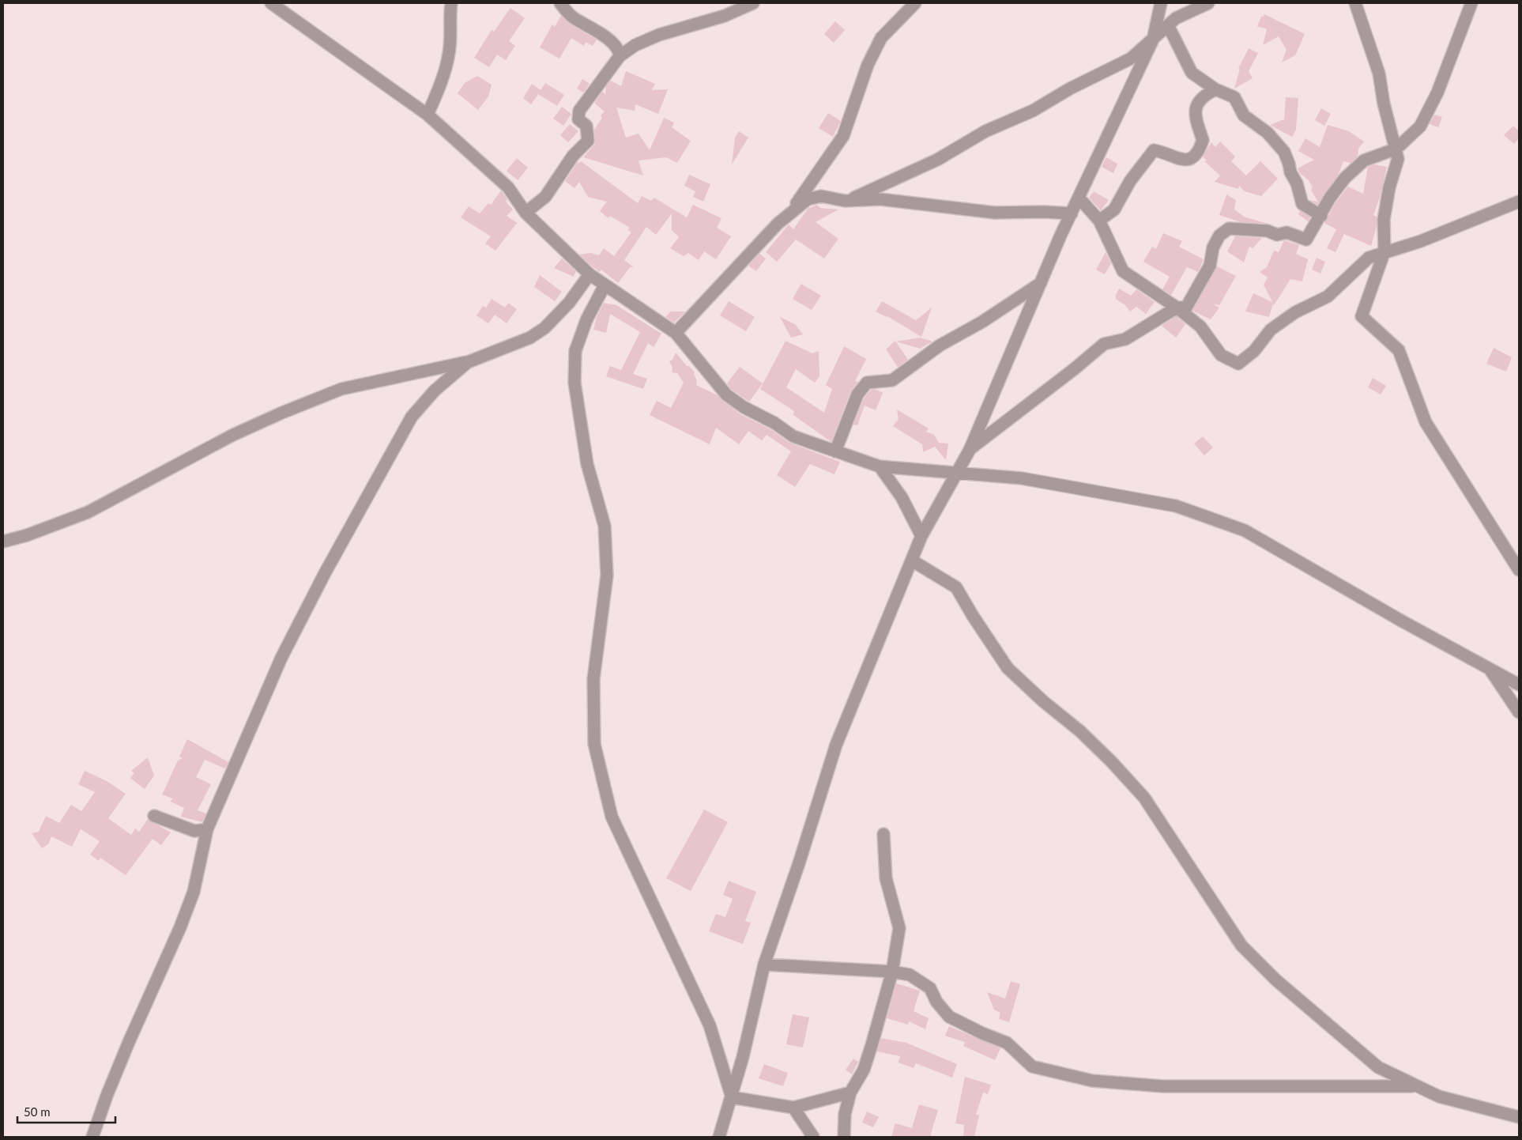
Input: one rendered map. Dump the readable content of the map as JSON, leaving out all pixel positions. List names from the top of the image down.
{
  "scale_bar": "50 m"
}
